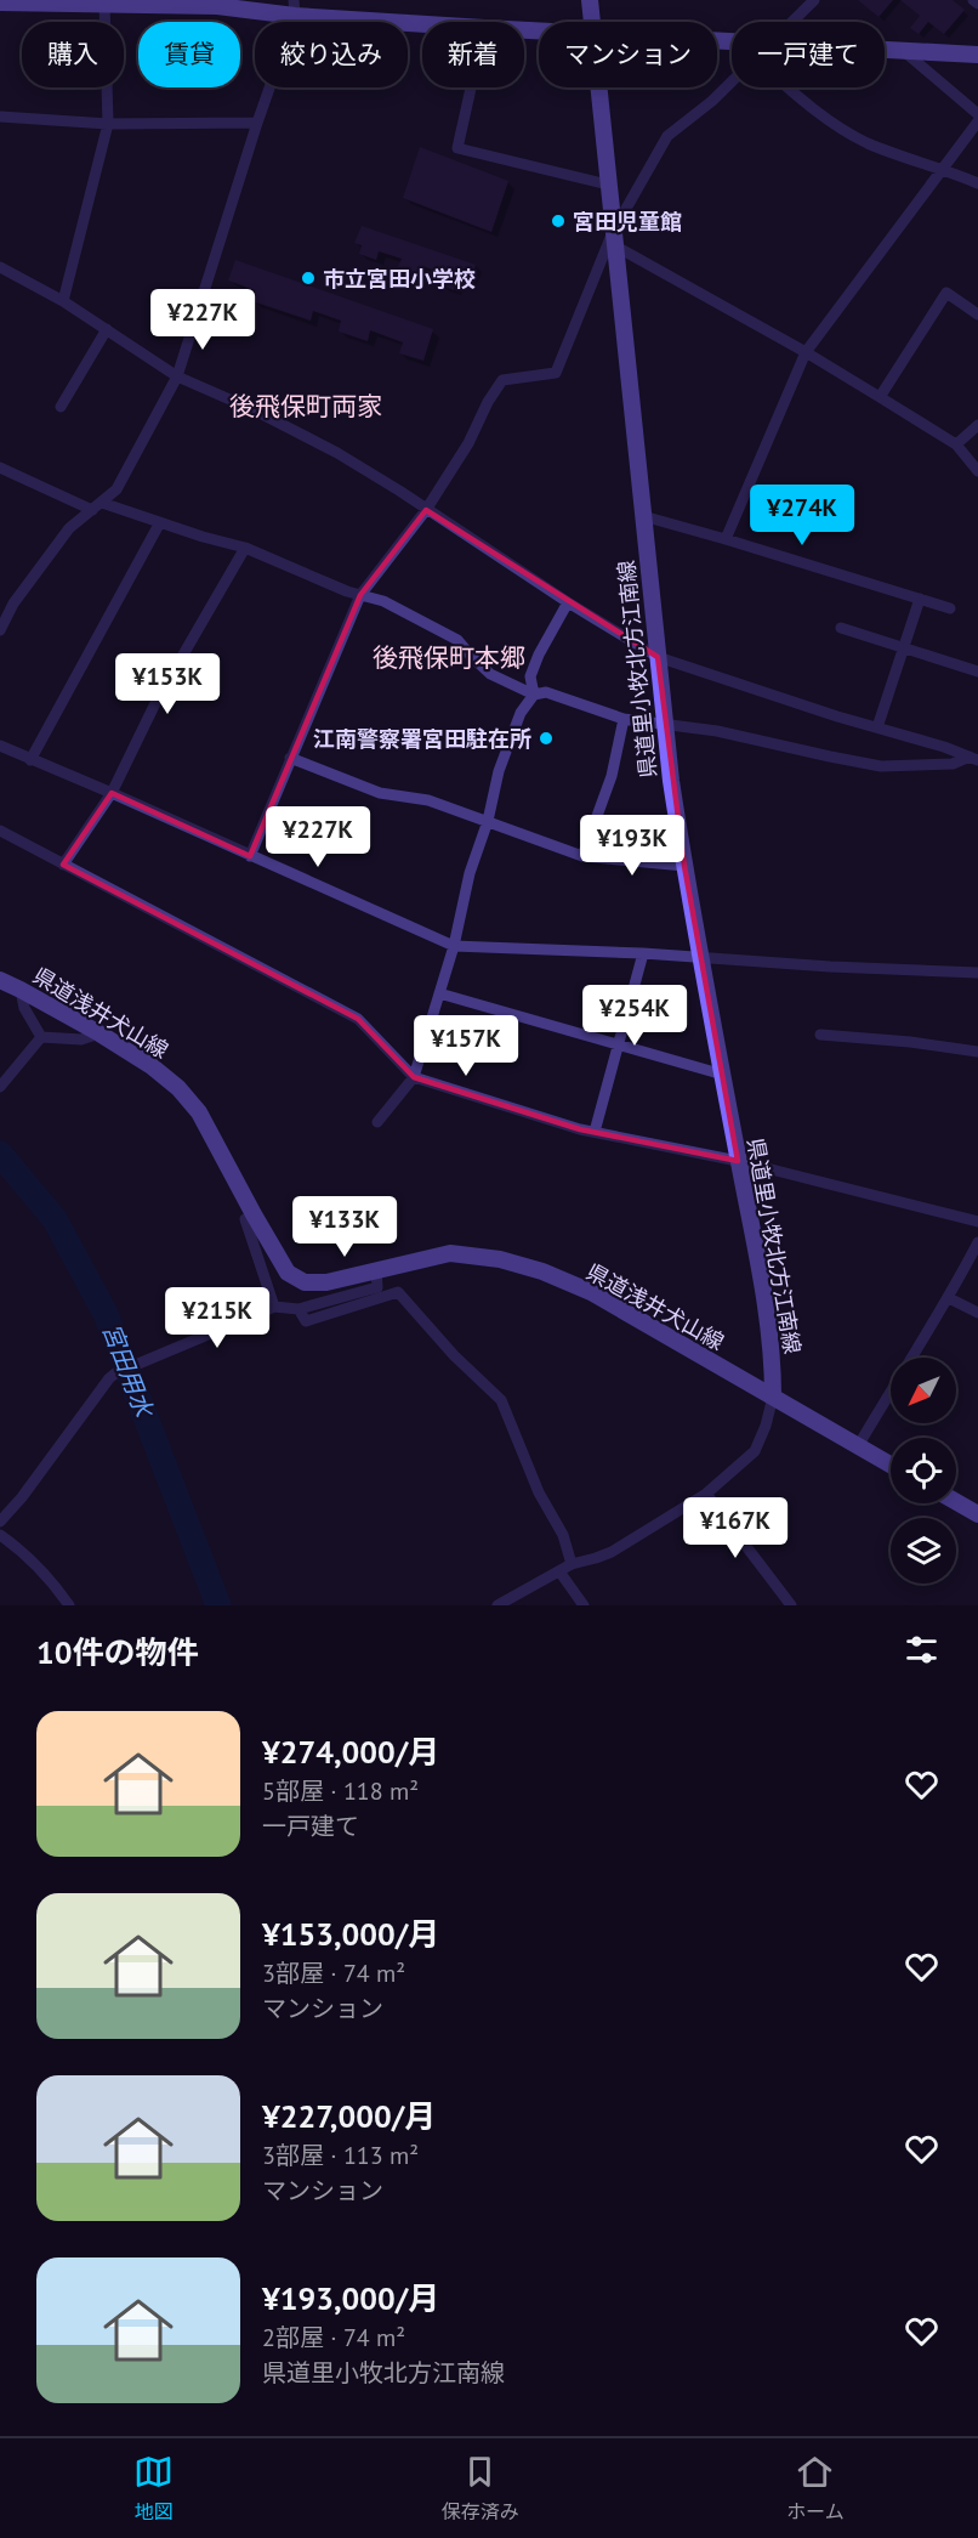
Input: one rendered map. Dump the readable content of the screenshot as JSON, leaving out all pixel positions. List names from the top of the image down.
{
  "streets": {
    "main road": ["県道里小牧北方江南線", "県道浅井犬山線"]
  },
  "crossings": [
    ["県道里小牧北方江南線", "県道浅井犬山線"]
  ],
  "districts": ["後飛保町両家", "後飛保町本郷"],
  "water": ["宮田用水"],
  "places": ["宮田児童館", "市立宮田小学校", "江南警察署宮田駐在所"],
  "north": "bottom left",
  "page": {
    "chip": [
      "購入",
      "賃貸",
      "絞り込み",
      "新着",
      "マンション",
      "一戸建て"
    ],
    "price": [
      "¥227K",
      "¥274K",
      "¥153K",
      "¥227K",
      "¥193K",
      "¥254K",
      "¥157K",
      "¥133K",
      "¥215K",
      "¥167K"
    ],
    "heading": "10件の物件",
    "list": [
      {
        "name": "¥274,000/月",
        "note": "5部屋 · 118 m² · 一戸建て"
      },
      {
        "name": "¥153,000/月",
        "note": "3部屋 · 74 m² · マンション"
      },
      {
        "name": "¥227,000/月",
        "note": "3部屋 · 113 m² · マンション"
      },
      {
        "name": "¥193,000/月",
        "note": "2部屋 · 74 m² · 県道里小牧北方江南線"
      }
    ],
    "tabs": ["地図", "保存済み", "ホーム"]
  }
}
